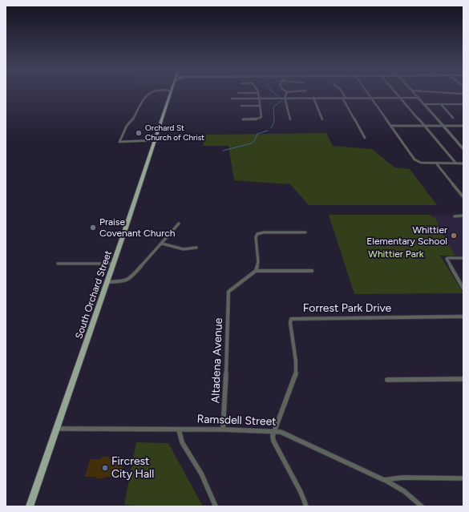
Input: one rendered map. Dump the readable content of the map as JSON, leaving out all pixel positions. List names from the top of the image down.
{
  "streets": {
    "main road": ["South Orchard Street"],
    "street": ["Forrest Park Drive", "Altadena Avenue", "Ramsdell Street"]
  },
  "crossings": [
    ["South Orchard Street", "Ramsdell Street"],
    ["Forrest Park Drive", "Ramsdell Street"],
    ["Altadena Avenue", "Ramsdell Street"]
  ],
  "parks": ["Whittier Park"],
  "places": [
    "Orchard St Church of Christ",
    "Praise Covenant Church",
    "Whittier Elementary School",
    "Fircrest City Hall"
  ]
}
